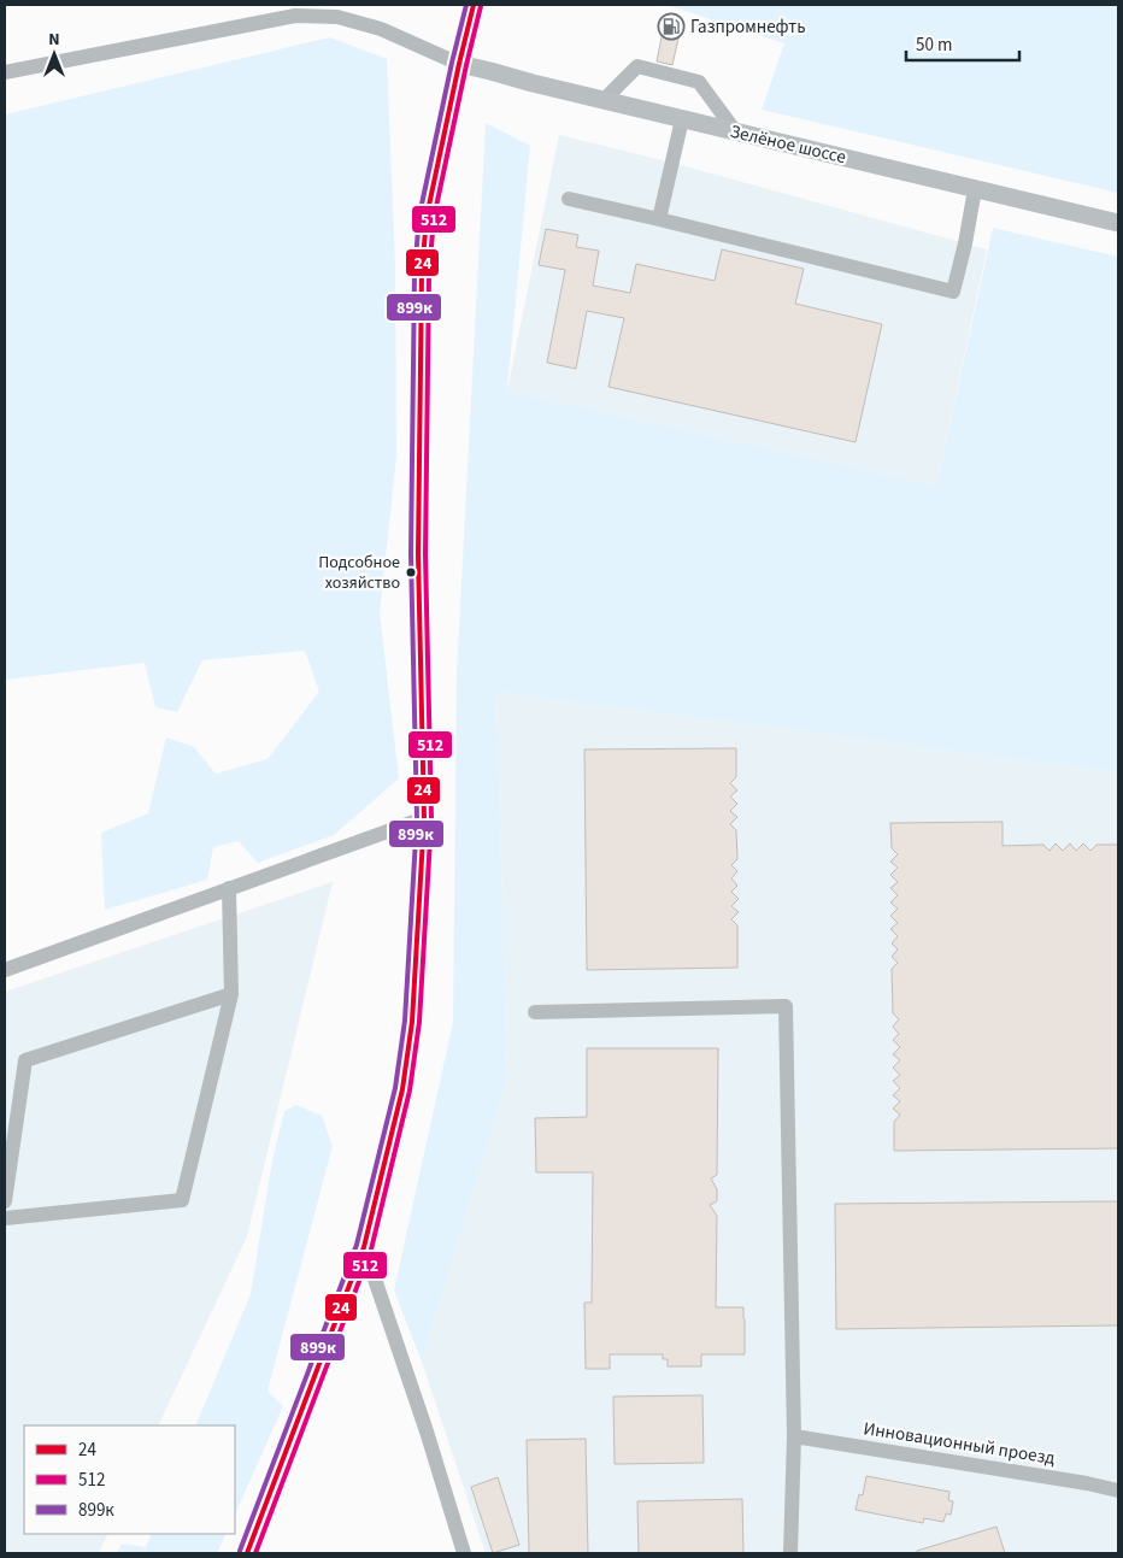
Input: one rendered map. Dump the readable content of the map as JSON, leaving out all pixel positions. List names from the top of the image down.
{
  "streets": {
    "main road": ["Зелёное шоссе"],
    "street": ["Инновационный проезд"]
  },
  "places": {
    "fuel station": ["Газпромнефть"],
    "other": ["Подсобное хозяйство"]
  },
  "lines": ["transit line 24", "transit line 899к", "transit line 512"],
  "legend": ["24", "512", "899к"],
  "scale_bar": "50 m",
  "north": "top"
}
